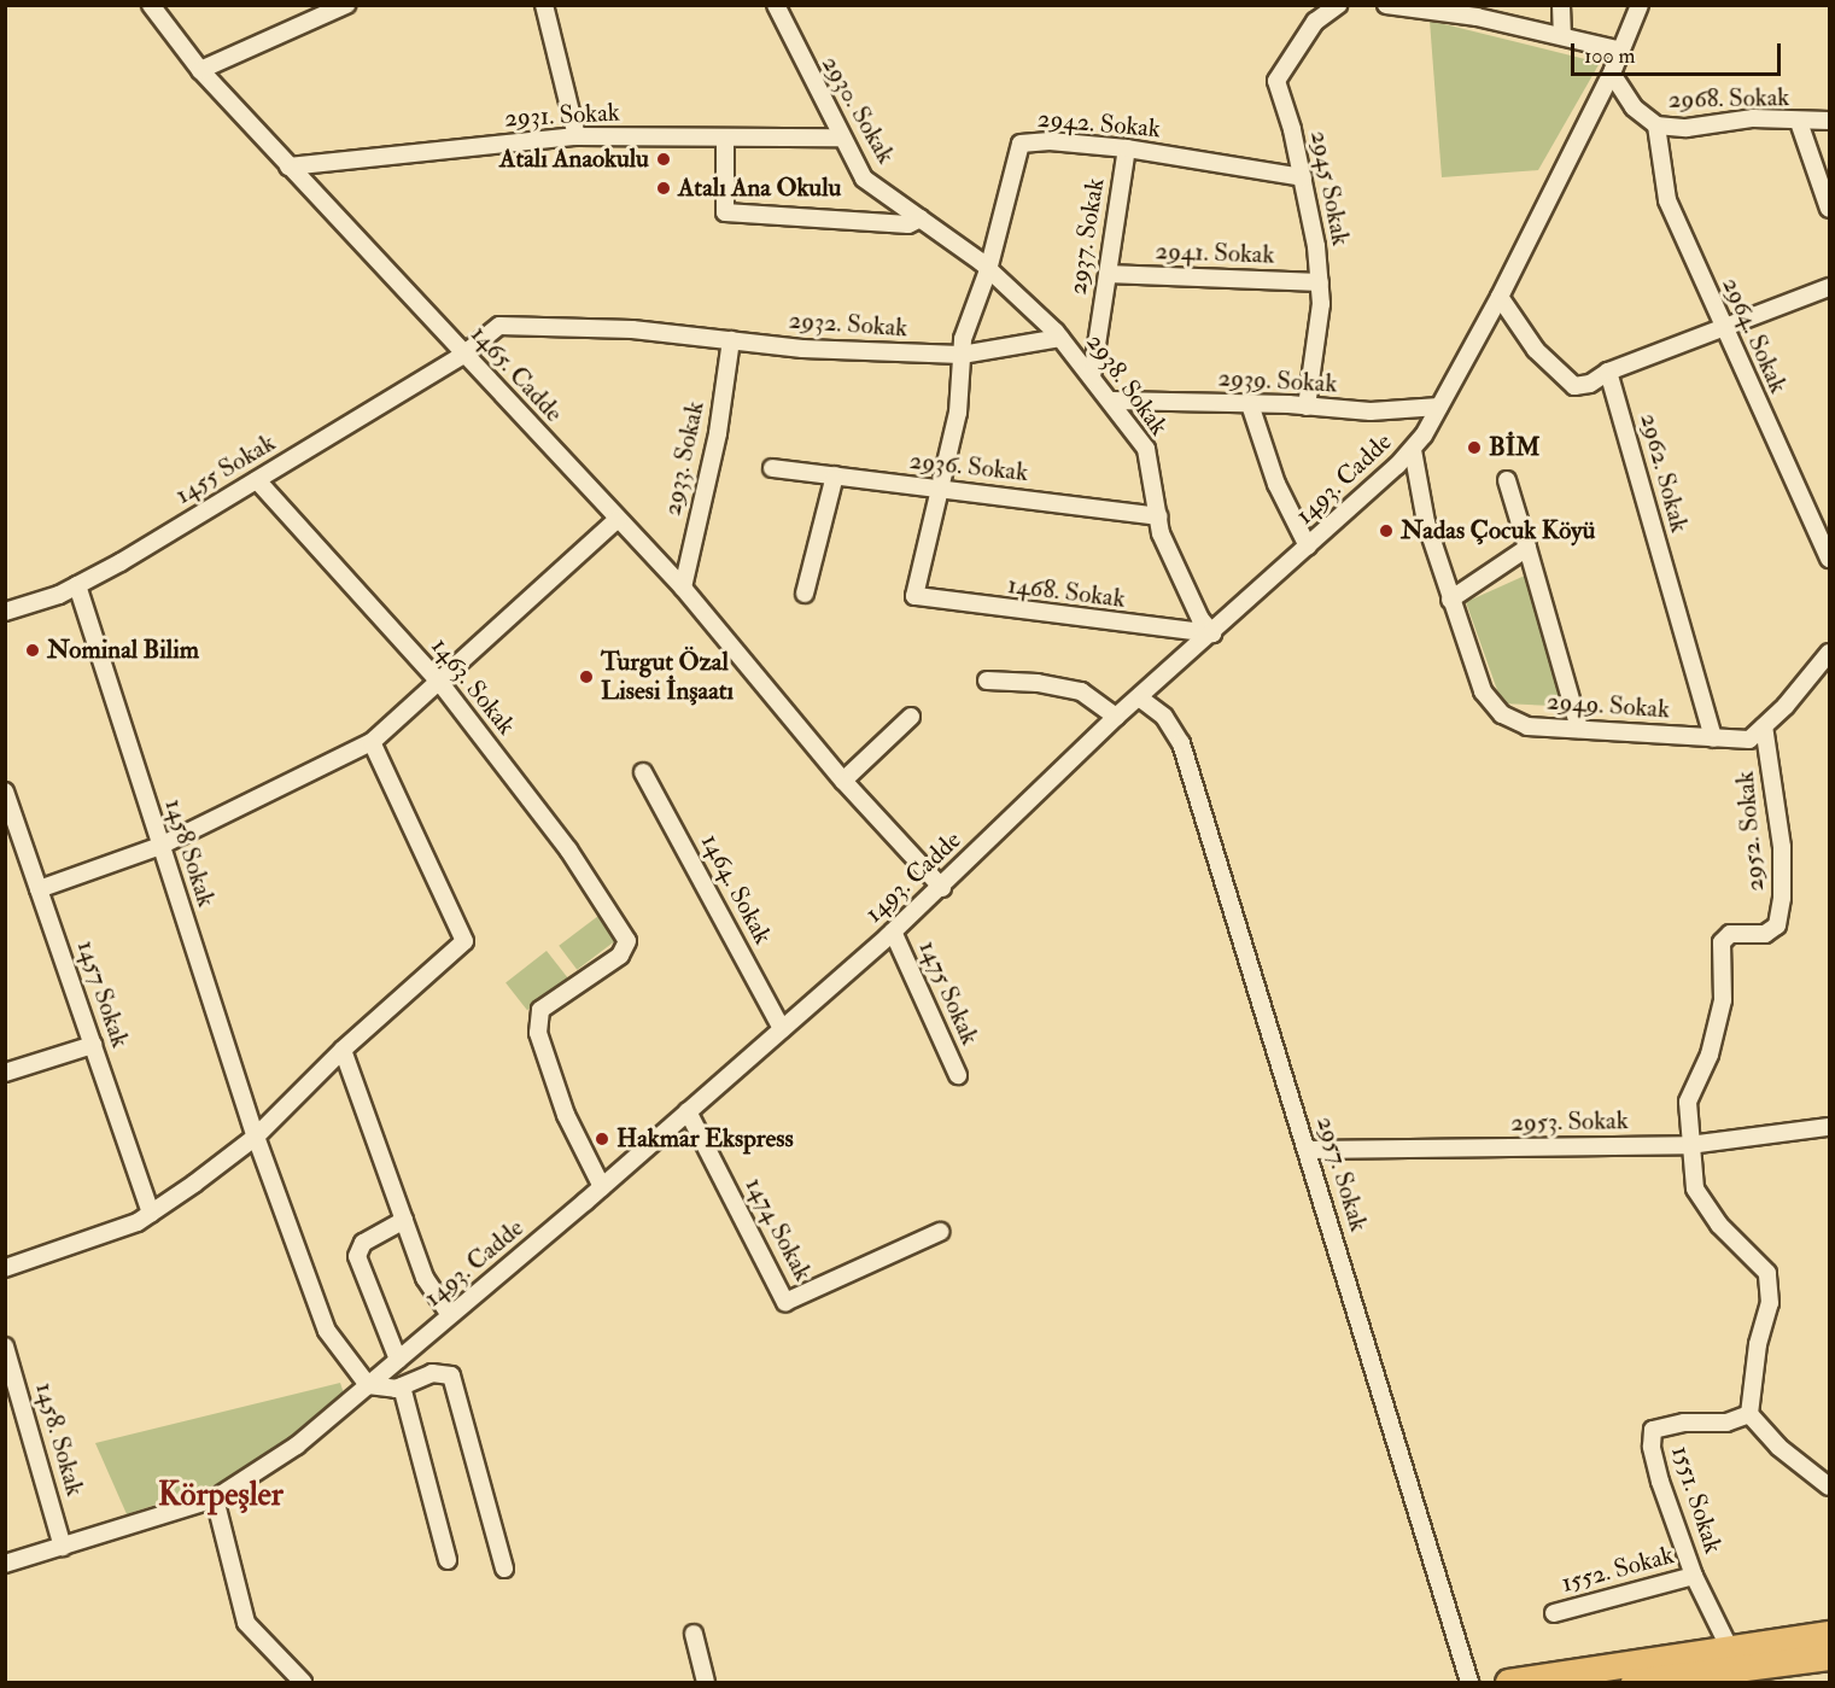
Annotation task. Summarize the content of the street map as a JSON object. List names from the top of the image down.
{
  "streets": {
    "street": [
      "2968. Sokak",
      "2930. Sokak",
      "2931. Sokak",
      "2942. Sokak",
      "2945 Sokak",
      "2937. Sokak",
      "2941. Sokak",
      "2932. Sokak",
      "2964. Sokak",
      "1465. Cadde",
      "2939. Sokak",
      "2938. Sokak",
      "2933. Sokak",
      "2936. Sokak",
      "1455 Sokak",
      "2962. Sokak",
      "1493. Cadde",
      "1468. Sokak",
      "1463. Sokak",
      "2949. Sokak",
      "2952. Sokak",
      "1458 Sokak",
      "1464. Sokak",
      "1475 Sokak",
      "1457 Sokak",
      "2953. Sokak",
      "2957. Sokak",
      "1474 Sokak",
      "1458. Sokak",
      "1551. Sokak",
      "1552. Sokak"
    ]
  },
  "crossings": [
    ["2968. Sokak", "2964. Sokak"],
    ["2968. Sokak", "1493. Cadde"],
    ["2930. Sokak", "2931. Sokak"],
    ["2930. Sokak", "2938. Sokak"],
    ["2931. Sokak", "1465. Cadde"],
    ["2942. Sokak", "2945 Sokak"],
    ["2942. Sokak", "2937. Sokak"],
    ["2942. Sokak", "2938. Sokak"],
    ["2945 Sokak", "2941. Sokak"],
    ["2945 Sokak", "2939. Sokak"],
    ["2937. Sokak", "2941. Sokak"],
    ["2937. Sokak", "2938. Sokak"],
    ["2932. Sokak", "2938. Sokak"],
    ["2932. Sokak", "2933. Sokak"],
    ["2932. Sokak", "1455 Sokak"],
    ["1465. Cadde", "2933. Sokak"],
    ["1465. Cadde", "1455 Sokak"],
    ["1465. Cadde", "1493. Cadde"],
    ["2939. Sokak", "2938. Sokak"],
    ["2939. Sokak", "1493. Cadde"],
    ["2938. Sokak", "2936. Sokak"],
    ["2938. Sokak", "1493. Cadde"],
    ["2938. Sokak", "1468. Sokak"],
    ["2936. Sokak", "1468. Sokak"],
    ["1455 Sokak", "1463. Sokak"],
    ["1455 Sokak", "1458 Sokak"],
    ["2962. Sokak", "2949. Sokak"],
    ["1493. Cadde", "1468. Sokak"],
    ["1493. Cadde", "1463. Sokak"],
    ["1493. Cadde", "2949. Sokak"],
    ["1493. Cadde", "1458 Sokak"],
    ["1493. Cadde", "1464. Sokak"],
    ["1493. Cadde", "1475 Sokak"],
    ["1493. Cadde", "2957. Sokak"],
    ["1493. Cadde", "1474 Sokak"],
    ["1493. Cadde", "1458. Sokak"],
    ["2949. Sokak", "2952. Sokak"],
    ["2952. Sokak", "2953. Sokak"],
    ["2952. Sokak", "1551. Sokak"],
    ["2953. Sokak", "2957. Sokak"],
    ["1551. Sokak", "1552. Sokak"]
  ],
  "districts": ["Körpeşler"],
  "places": [
    "Atalı Anaokulu",
    "Atalı Ana Okulu",
    "BİM",
    "Nadas Çocuk Köyü",
    "Nominal Bilim",
    "Turgut Özal Lisesi İnşaatı",
    "Hakmar Ekspress"
  ],
  "scale_bar": "100 m"
}
